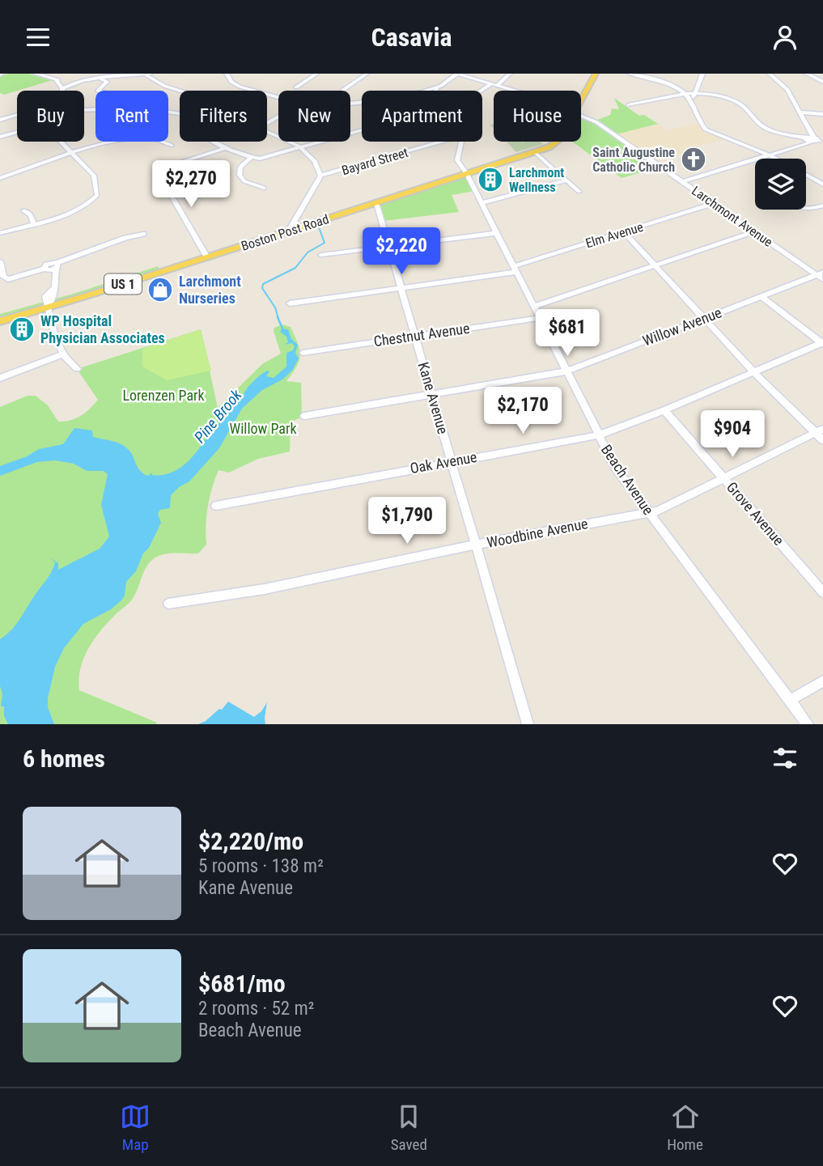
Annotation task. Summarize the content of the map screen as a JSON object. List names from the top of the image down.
{
  "streets": {
    "main road": ["Boston Post Road", "US 1"],
    "street": [
      "Bayard Street",
      "Larchmont Avenue",
      "Elm Avenue",
      "Willow Avenue",
      "Chestnut Avenue",
      "Kane Avenue",
      "Oak Avenue",
      "Beach Avenue",
      "Grove Avenue",
      "Woodbine Avenue"
    ]
  },
  "crossings": [
    ["Larchmont Avenue", "Elm Avenue"],
    ["Larchmont Avenue", "Willow Avenue"],
    ["Boston Post Road", "Kane Avenue"],
    ["Boston Post Road", "Beach Avenue"],
    ["Elm Avenue", "Kane Avenue"],
    ["Elm Avenue", "Beach Avenue"],
    ["Willow Avenue", "Kane Avenue"],
    ["Willow Avenue", "Beach Avenue"],
    ["Chestnut Avenue", "Kane Avenue"],
    ["Chestnut Avenue", "Beach Avenue"],
    ["Kane Avenue", "Oak Avenue"],
    ["Kane Avenue", "Woodbine Avenue"],
    ["Oak Avenue", "Beach Avenue"],
    ["Oak Avenue", "Grove Avenue"],
    ["Beach Avenue", "Woodbine Avenue"],
    ["Grove Avenue", "Woodbine Avenue"]
  ],
  "water": ["Pine Brook"],
  "parks": ["Lorenzen Park", "Willow Park"],
  "places": {
    "church": ["Saint Augustine Catholic Church"],
    "building": ["Larchmont Wellness", "WP Hospital Physician Associates"],
    "shop": ["Larchmont Nurseries"]
  },
  "page": {
    "header": "Casavia",
    "chip": [
      "Buy",
      "Rent",
      "Filters",
      "New",
      "Apartment",
      "House"
    ],
    "price": [
      "$2,270",
      "$2,220",
      "$681",
      "$2,170",
      "$904",
      "$1,790"
    ],
    "heading": "6 homes",
    "list": [
      {
        "name": "$2,220/mo",
        "note": "5 rooms · 138 m² · Kane Avenue"
      },
      {
        "name": "$681/mo",
        "note": "2 rooms · 52 m² · Beach Avenue"
      }
    ],
    "tabs": ["Map", "Saved", "Home"]
  }
}
